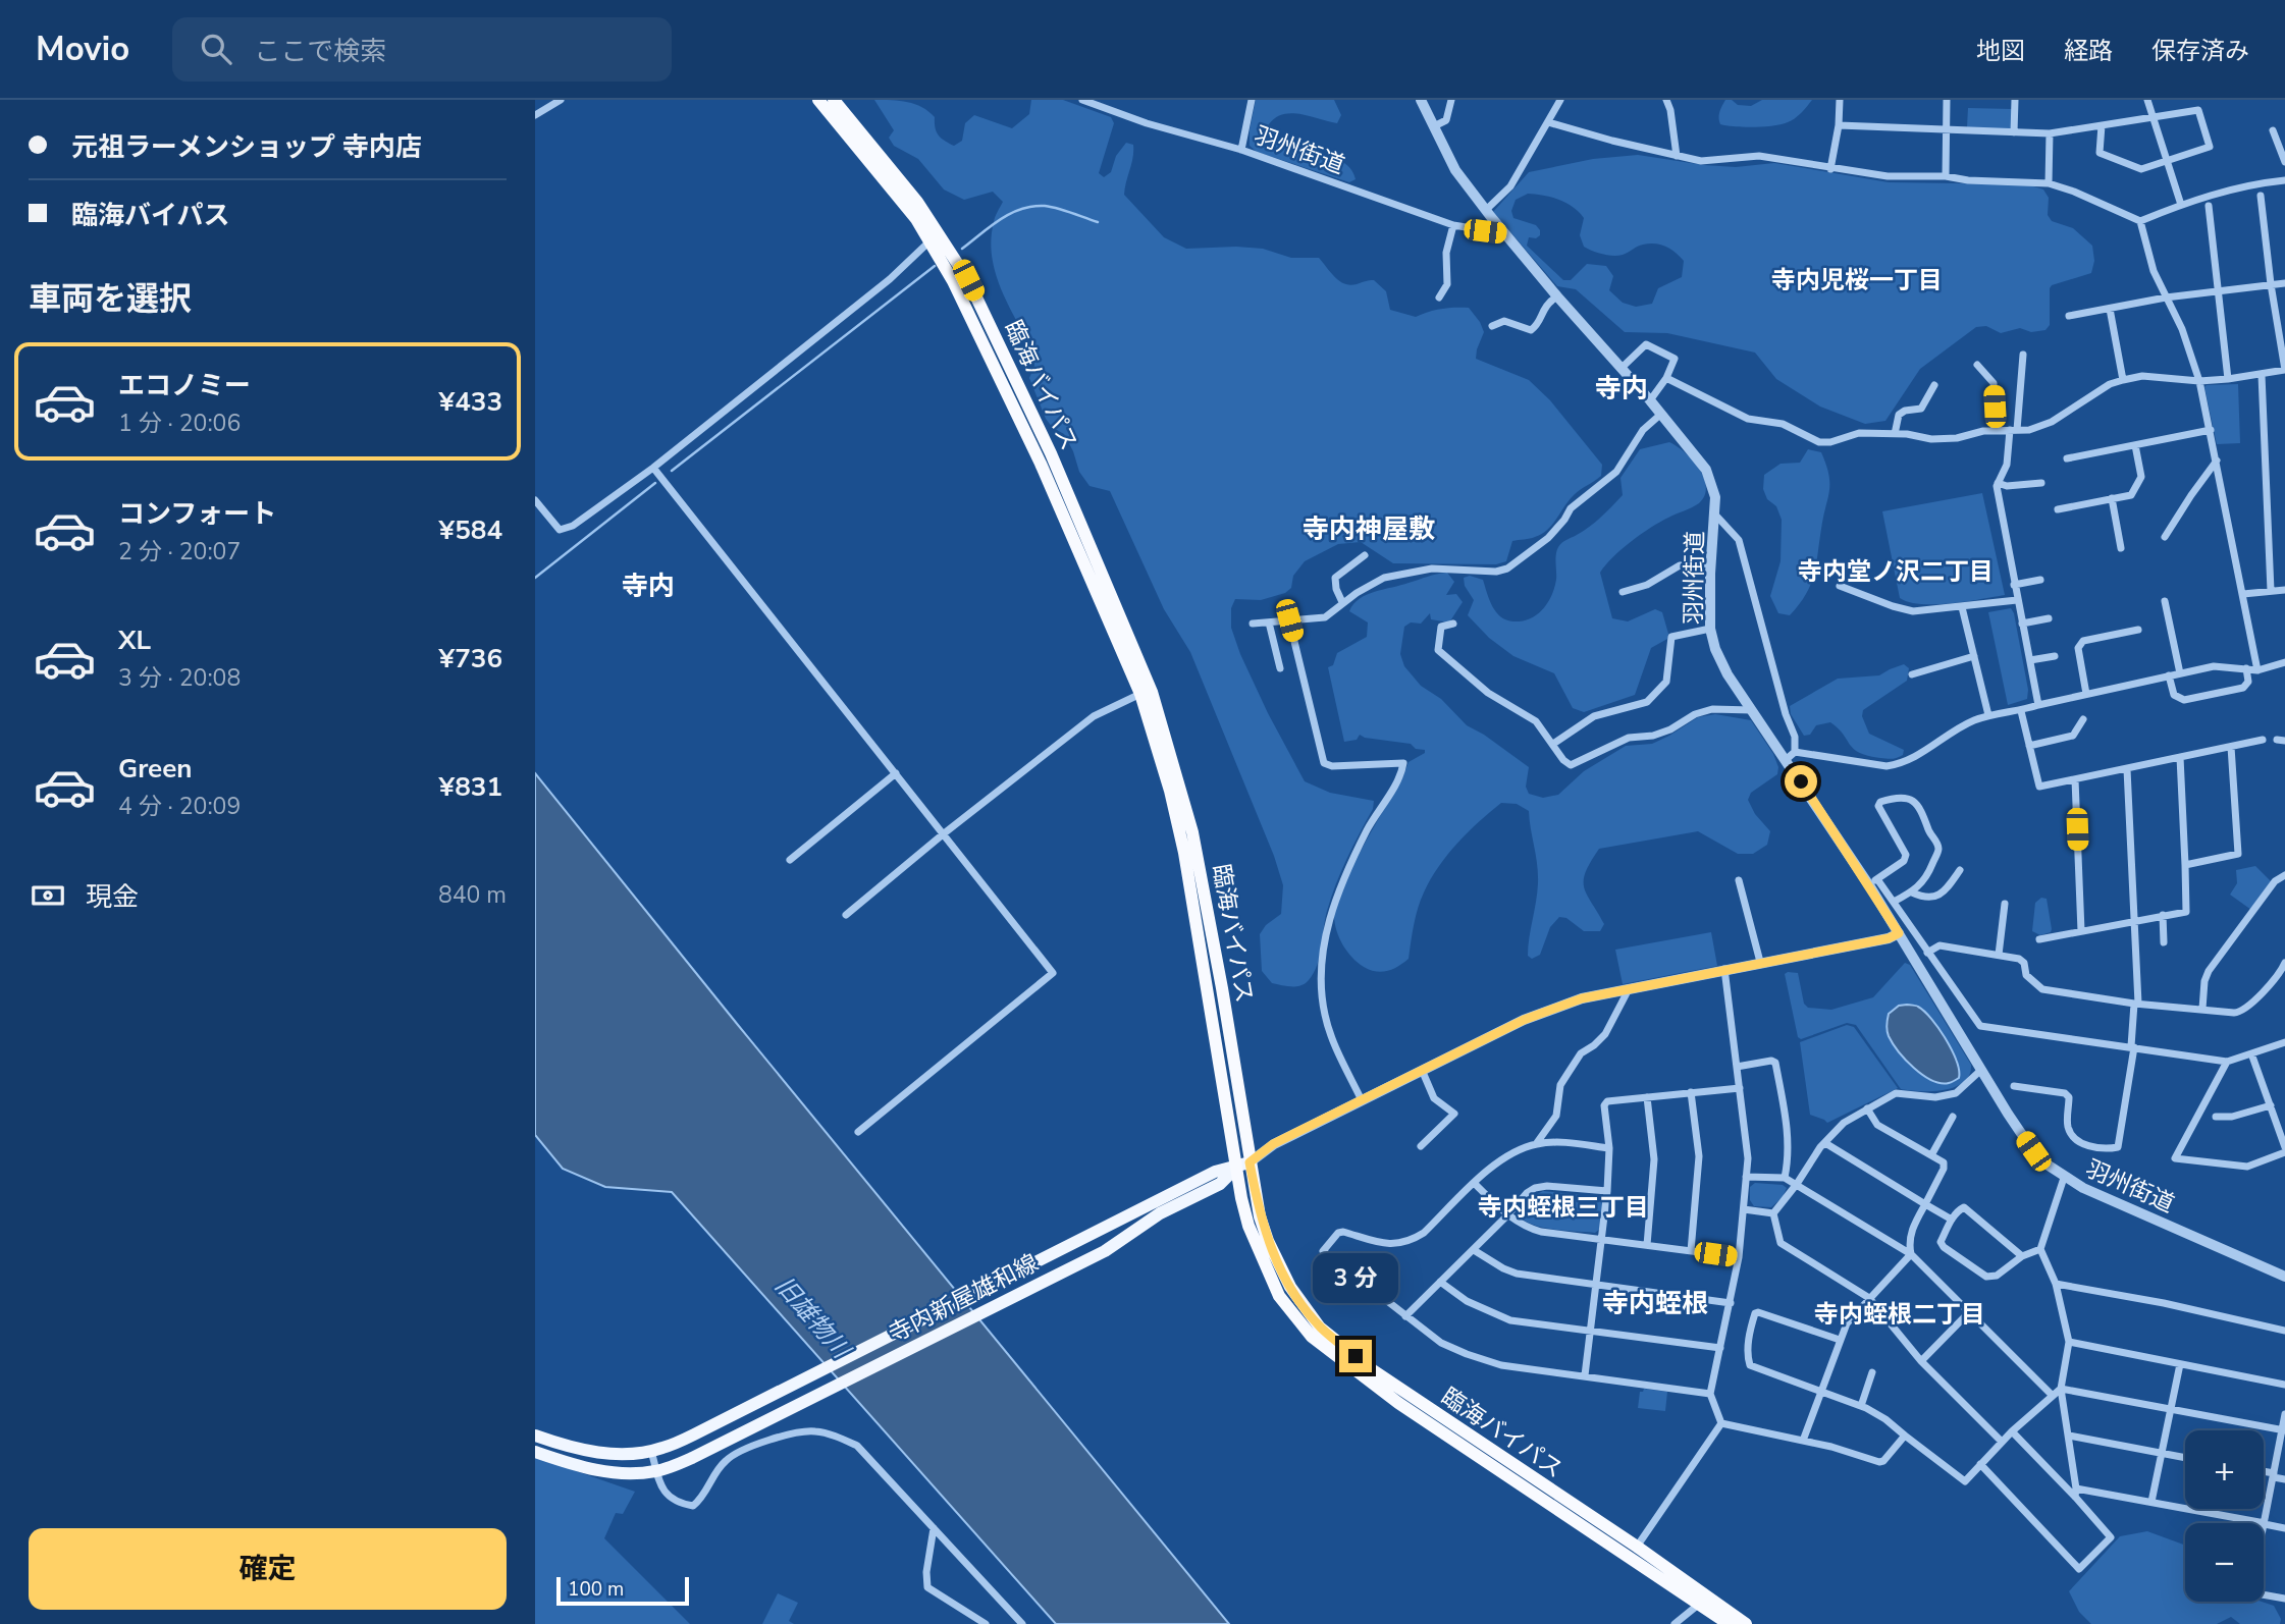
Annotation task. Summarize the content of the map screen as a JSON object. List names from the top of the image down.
{
  "streets": {
    "highway": ["臨海バイパス"],
    "main road": ["寺内新屋雄和線"],
    "street": ["羽州街道"]
  },
  "crossings": [
    ["臨海バイパス", "寺内新屋雄和線"]
  ],
  "districts": [
    "寺内児桜一丁目",
    "寺内",
    "寺内神屋敷",
    "寺内堂ノ沢二丁目",
    "寺内",
    "寺内蛭根三丁目",
    "寺内蛭根",
    "寺内蛭根二丁目"
  ],
  "water": ["旧雄物川"],
  "scale_bar": "100 m",
  "page": {
    "header": "Movio",
    "search": "ここで検索",
    "nav": ["地図", "経路", "保存済み"],
    "banner": ["元祖ラーメンショップ 寺内店", "臨海バイパス"],
    "heading": "車両を選択",
    "list": [
      {
        "name": "エコノミー",
        "note": "1 分 · 20:06",
        "value": "¥433"
      },
      {
        "name": "コンフォート",
        "note": "2 分 · 20:07",
        "value": "¥584"
      },
      {
        "name": "XL",
        "note": "3 分 · 20:08",
        "value": "¥736"
      },
      {
        "name": "Green",
        "note": "4 分 · 20:09",
        "value": "¥831"
      }
    ],
    "pay": ["現金", "840 m"],
    "bubble": "3 分",
    "map_buttons": ["+", "−"],
    "buttons": "確定",
    "scale": "100 m"
  }
}
